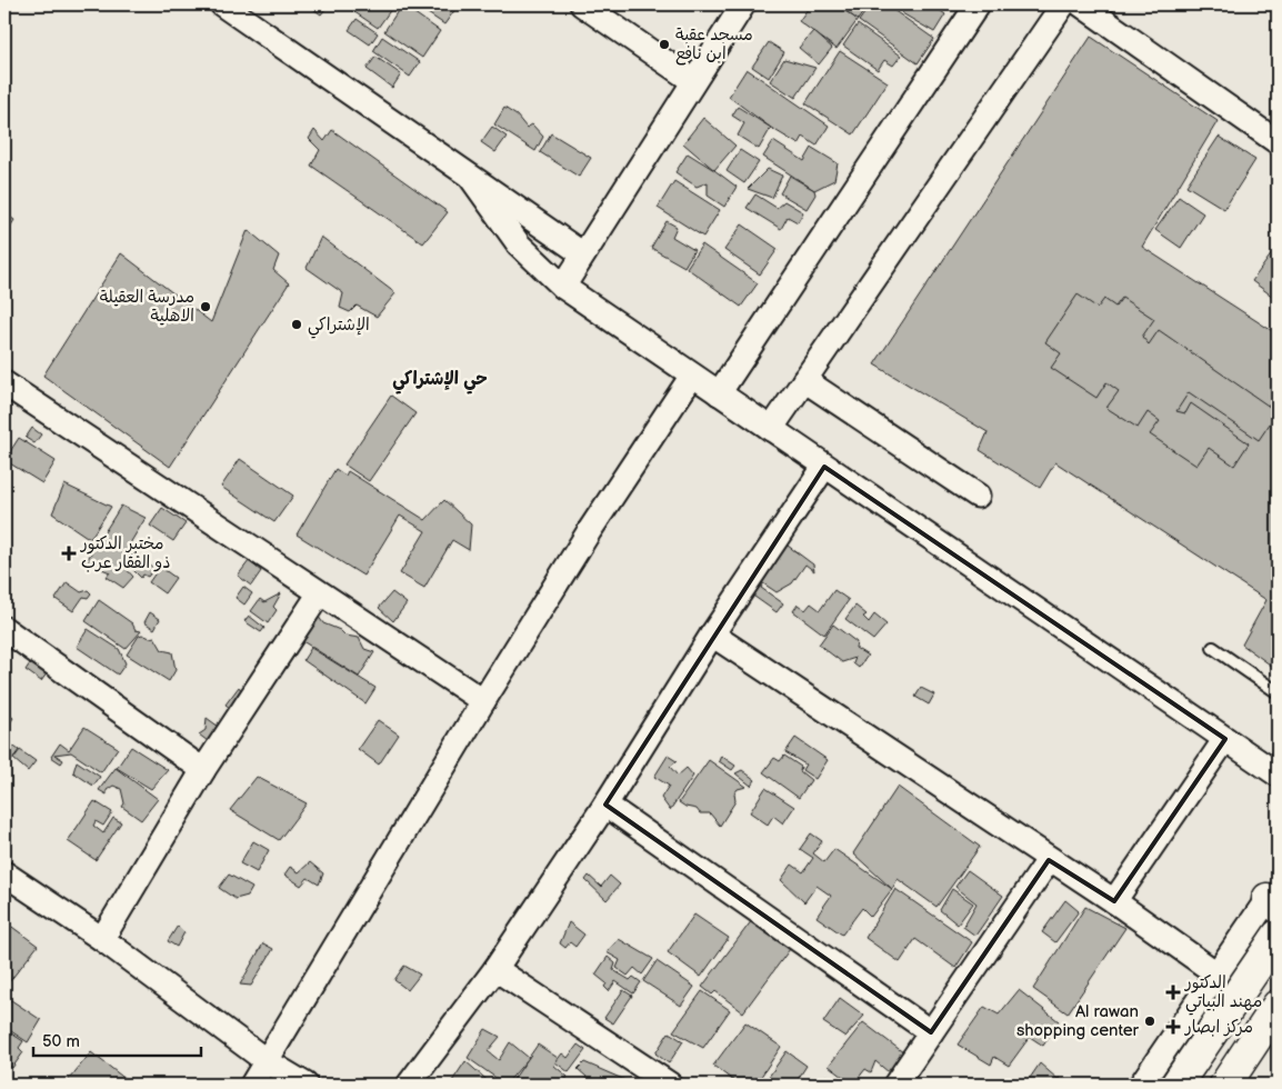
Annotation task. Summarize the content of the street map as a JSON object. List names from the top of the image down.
{
  "districts": ["حي الإشتراكي"],
  "places": {
    "other": [
      "مسجد عقبة ابن نافع",
      "مدرسة العقيلة الاهلية",
      "الإشتراكي",
      "Al rawan shopping center"
    ],
    "health": ["مختبر الدكتور ذو الفقار عرب", "الدكتور مهند البياتي", "مركز ابصار"]
  },
  "scale_bar": "50 m"
}
